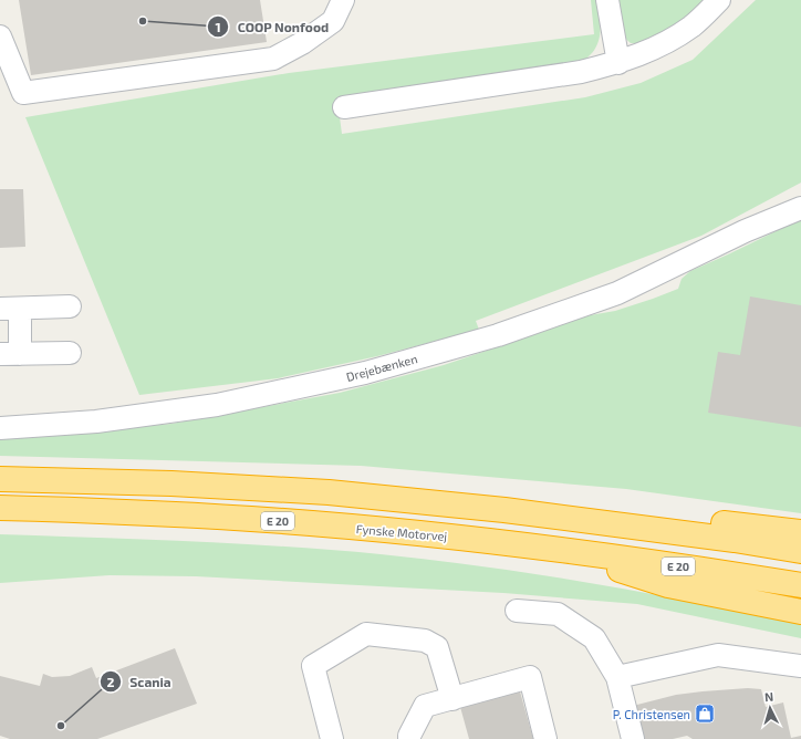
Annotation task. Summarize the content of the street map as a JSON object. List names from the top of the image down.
{
  "streets": {
    "highway": ["E 20", "Fynske Motorvej"],
    "street": ["Drejebænken"]
  },
  "places": {
    "other": ["COOP Nonfood", "Scania"],
    "shop": ["P. Christensen"]
  },
  "north": "top"
}
